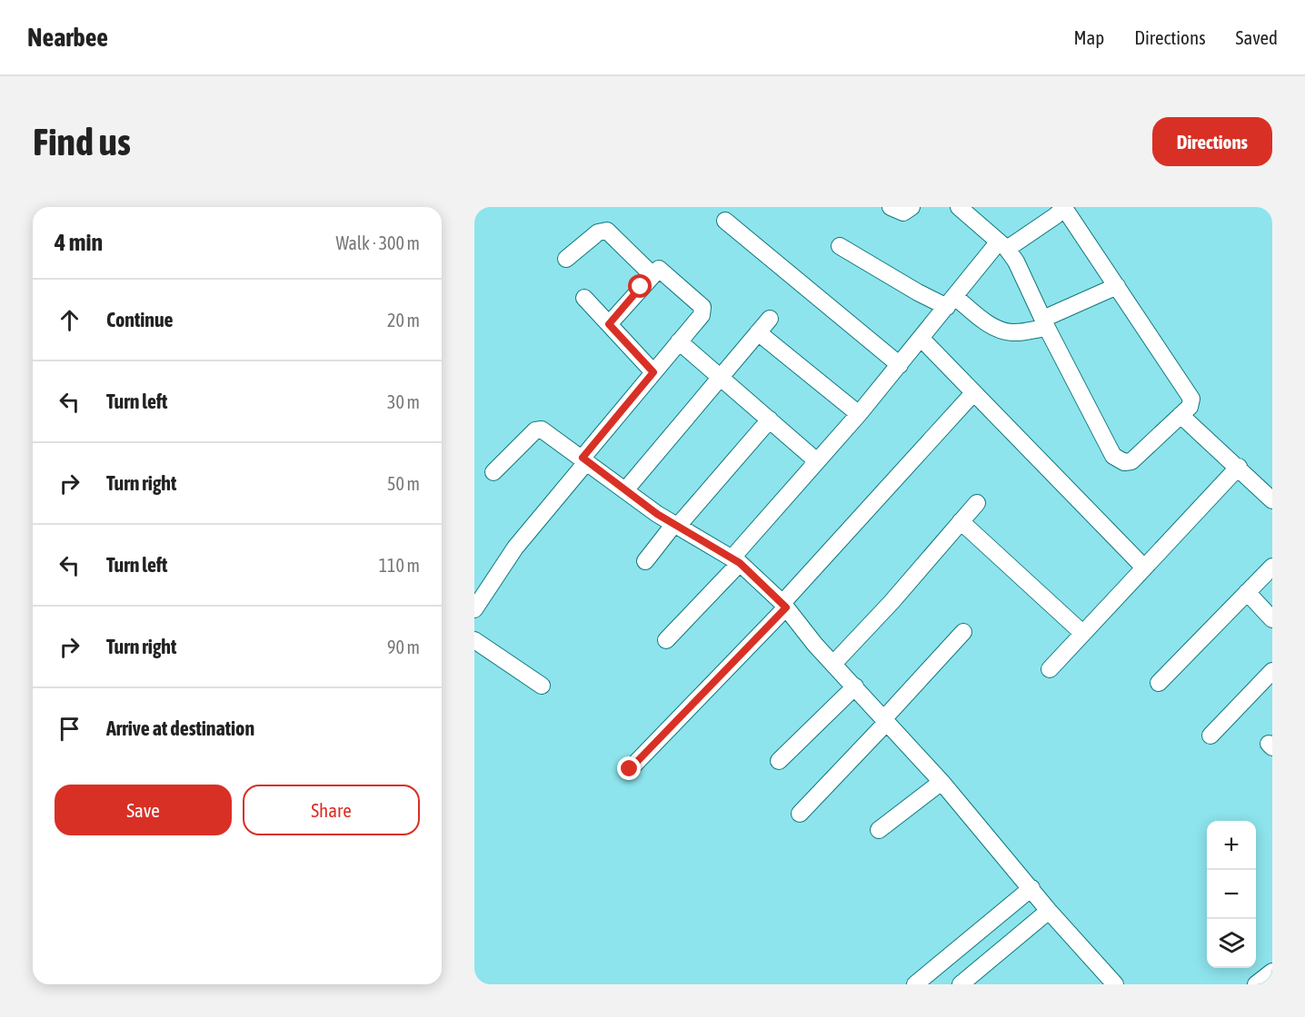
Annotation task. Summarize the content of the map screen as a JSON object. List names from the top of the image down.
{
  "page": {
    "header": "Nearbee",
    "nav": ["Map", "Directions", "Saved"],
    "buttons": [
      "Directions",
      ["Save", "Share"]
    ],
    "title": "Find us",
    "heading": ["4 min", "Walk · 300 m"],
    "list": [
      ["Continue", "20 m"],
      ["Turn left", "30 m"],
      ["Turn right", "50 m"],
      ["Turn left", "110 m"],
      ["Turn right", "90 m"],
      "Arrive at destination"
    ],
    "map_buttons": ["+", "−"]
  }
}
